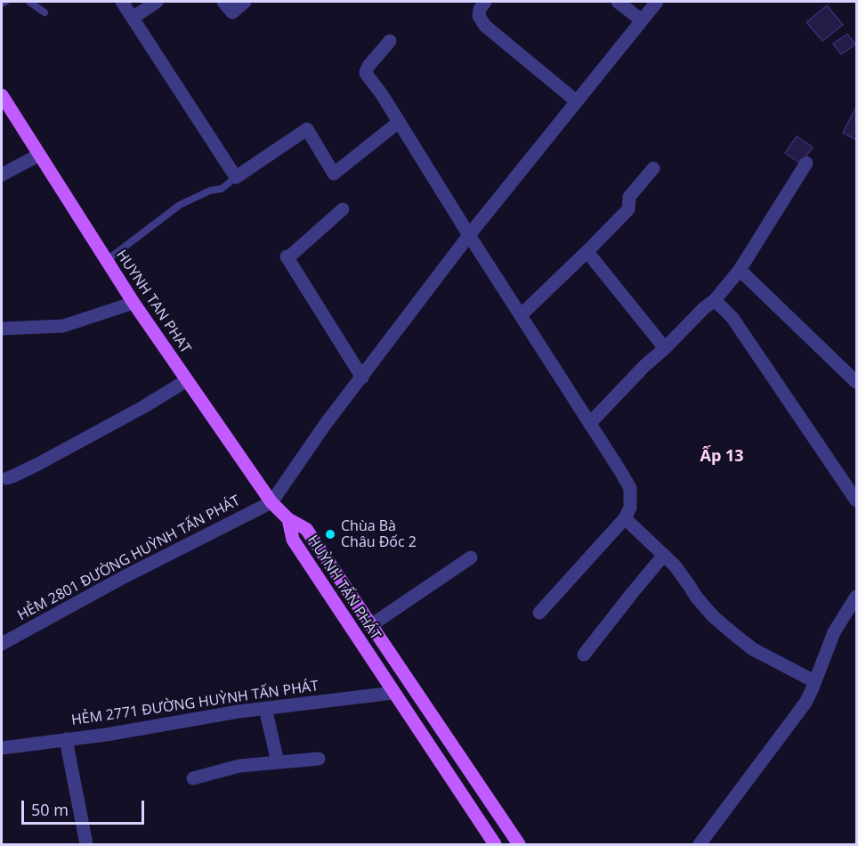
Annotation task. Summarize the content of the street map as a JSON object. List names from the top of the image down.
{
  "streets": {
    "main road": ["HUYNH TAN PHAT", "HUỲNH TẤN PHÁT"],
    "street": ["HẺM 2801 ĐƯỜNG HUỲNH TẤN PHÁT", "HẺM 2771 ĐƯỜNG HUỲNH TẤN PHÁT"]
  },
  "crossings": [
    ["HUYNH TAN PHAT", "HẺM 2801 ĐƯỜNG HUỲNH TẤN PHÁT"],
    ["HUYNH TAN PHAT", "HUỲNH TẤN PHÁT"],
    ["HUỲNH TẤN PHÁT", "HẺM 2771 ĐƯỜNG HUỲNH TẤN PHÁT"]
  ],
  "districts": ["Ấp 13"],
  "places": ["Chùa Bà Châu Đốc 2"],
  "scale_bar": "50 m"
}
